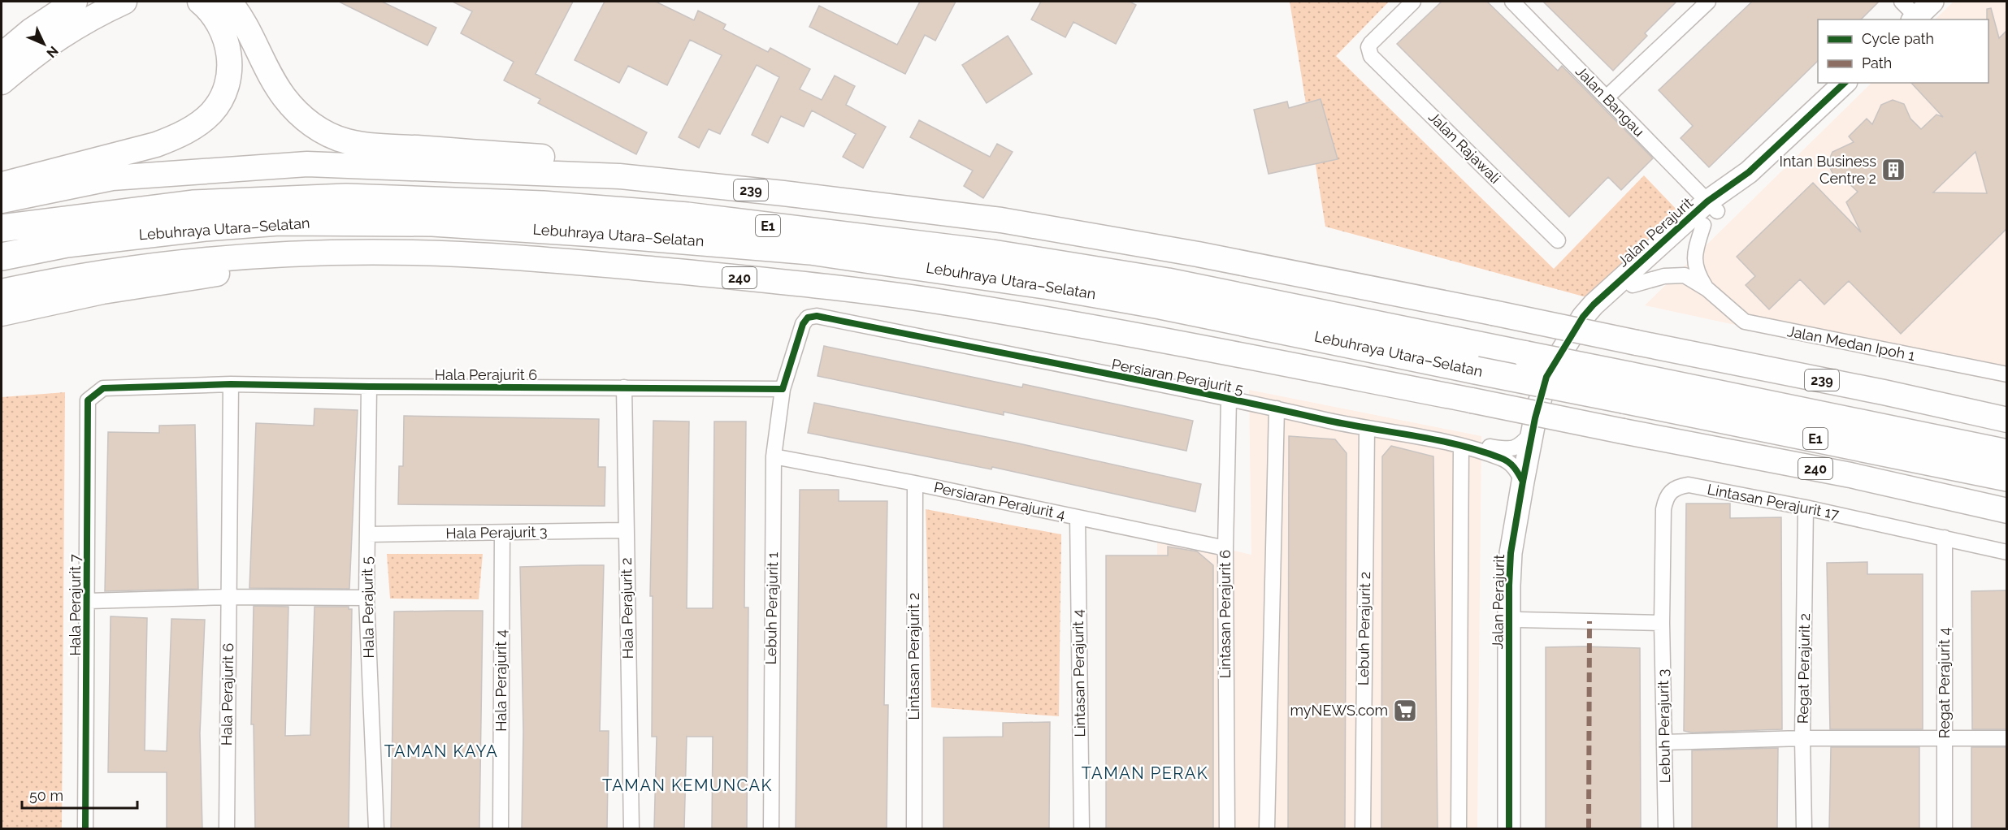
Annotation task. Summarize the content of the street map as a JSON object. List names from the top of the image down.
{
  "streets": {
    "highway": ["E1", "Lebuhraya Utara–Selatan"],
    "main road": ["239", "240"],
    "street": [
      "Jalan Bangau",
      "Jalan Rajawali",
      "Jalan Perajurit",
      "Jalan Medan Ipoh 1",
      "Hala Perajurit 6",
      "Persiaran Perajurit 5",
      "Persiaran Perajurit 4",
      "Lintasan Perajurit 17",
      "Hala Perajurit 3",
      "Hala Perajurit 7",
      "Hala Perajurit 5",
      "Hala Perajurit 2",
      "Lebuh Perajurit 1",
      "Lintasan Perajurit 6",
      "Lebuh Perajurit 2",
      "Lintasan Perajurit 2",
      "Regat Perajurit 2",
      "Lintasan Perajurit 4",
      "Hala Perajurit 4",
      "Regat Perajurit 4",
      "Lebuh Perajurit 3"
    ]
  },
  "crossings": [
    ["Jalan Bangau", "Jalan Perajurit"],
    ["Jalan Bangau", "Jalan Medan Ipoh 1"],
    ["Jalan Perajurit", "Jalan Medan Ipoh 1"],
    ["Jalan Perajurit", "Persiaran Perajurit 5"],
    ["Hala Perajurit 6", "Persiaran Perajurit 5"],
    ["Hala Perajurit 6", "Hala Perajurit 7"],
    ["Hala Perajurit 6", "Hala Perajurit 5"],
    ["Hala Perajurit 6", "Hala Perajurit 2"],
    ["Hala Perajurit 6", "Lebuh Perajurit 1"],
    ["Persiaran Perajurit 5", "Lebuh Perajurit 1"],
    ["Persiaran Perajurit 5", "Lintasan Perajurit 6"],
    ["Persiaran Perajurit 5", "Lebuh Perajurit 2"],
    ["Persiaran Perajurit 4", "Lebuh Perajurit 1"],
    ["Persiaran Perajurit 4", "Lintasan Perajurit 6"],
    ["Persiaran Perajurit 4", "Lintasan Perajurit 2"],
    ["Persiaran Perajurit 4", "Lintasan Perajurit 4"],
    ["Lintasan Perajurit 17", "Regat Perajurit 2"],
    ["Lintasan Perajurit 17", "Regat Perajurit 4"],
    ["Lintasan Perajurit 17", "Lebuh Perajurit 3"],
    ["Hala Perajurit 3", "Hala Perajurit 5"],
    ["Hala Perajurit 3", "Hala Perajurit 2"],
    ["Hala Perajurit 3", "Hala Perajurit 4"]
  ],
  "districts": ["TAMAN KAYA", "TAMAN PERAK", "TAMAN KEMUNCAK"],
  "places": {
    "building": ["Intan Business Centre 2"],
    "supermarket": ["myNEWS.com"]
  },
  "legend": ["Cycle path", "Path"],
  "scale_bar": "50 m",
  "north": "bottom right"
}
